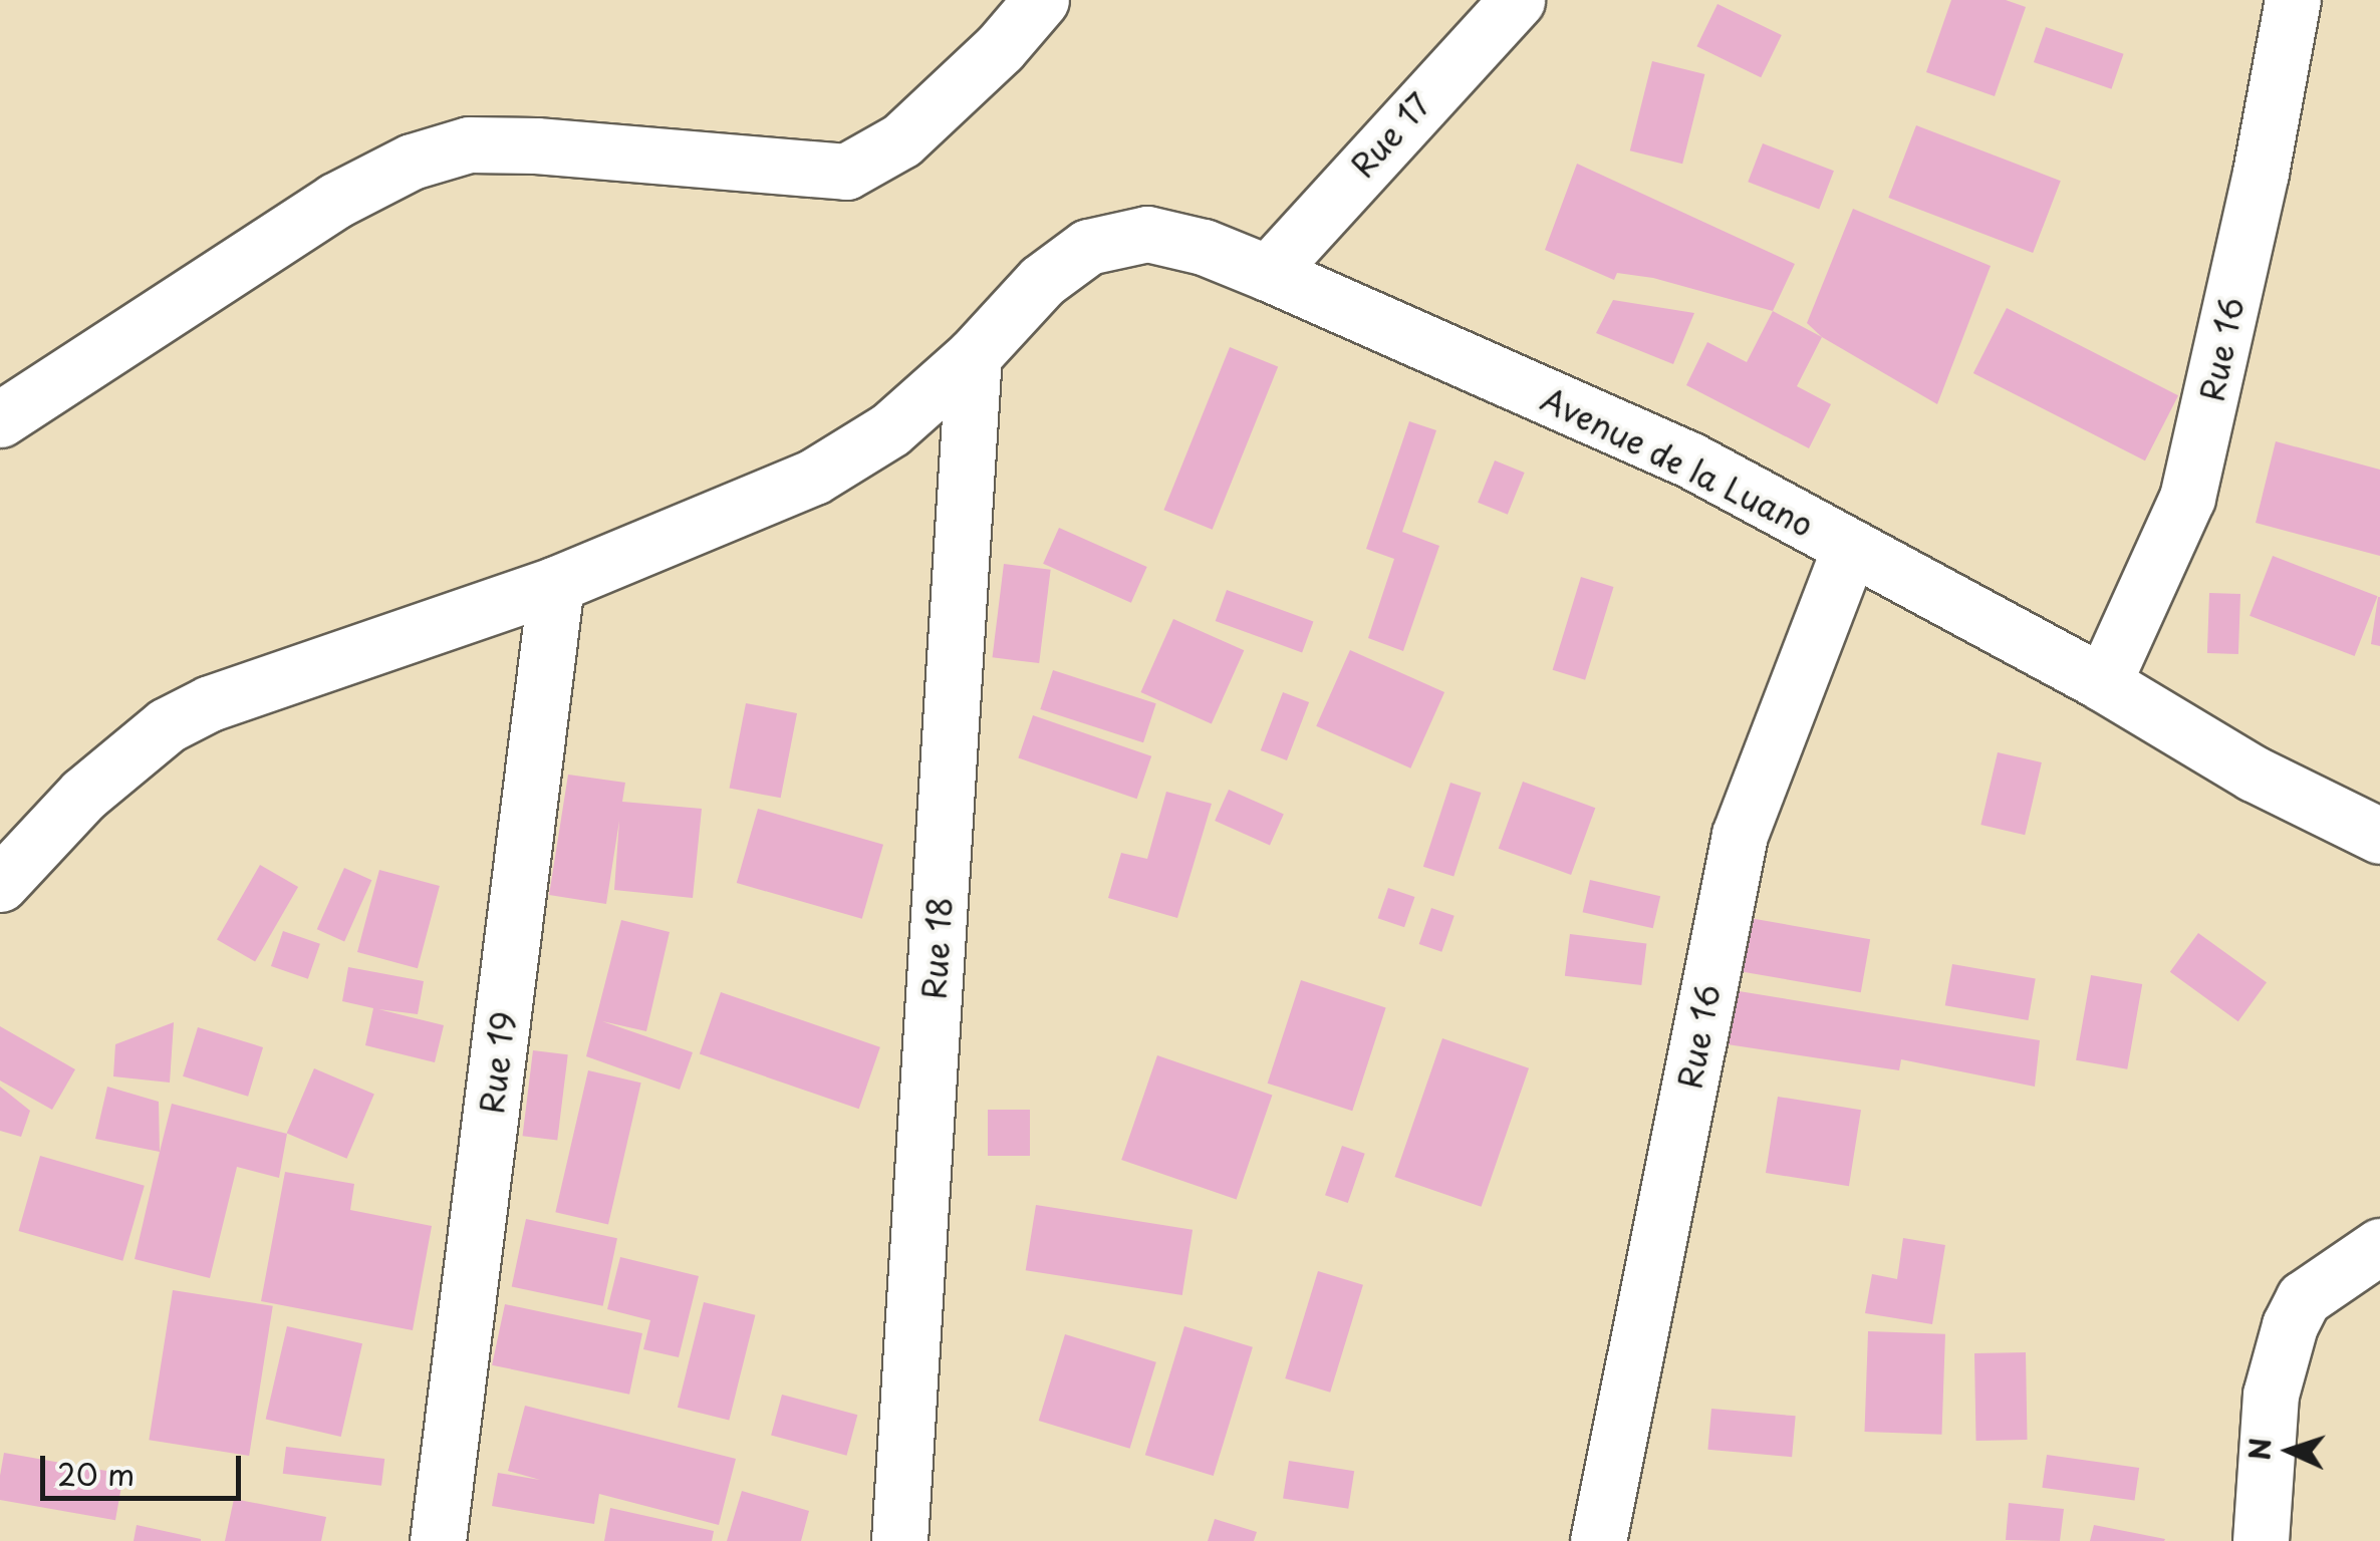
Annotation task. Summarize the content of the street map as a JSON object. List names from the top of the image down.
{
  "streets": {
    "street": [
      "Rue 17",
      "Rue 16",
      "Avenue de la Luano",
      "Rue 18",
      "Rue 19"
    ]
  },
  "crossings": [
    ["Rue 17", "Avenue de la Luano"],
    ["Rue 16", "Avenue de la Luano"],
    ["Avenue de la Luano", "Rue 18"],
    ["Avenue de la Luano", "Rue 19"]
  ],
  "scale_bar": "20 m",
  "north": "left"
}
